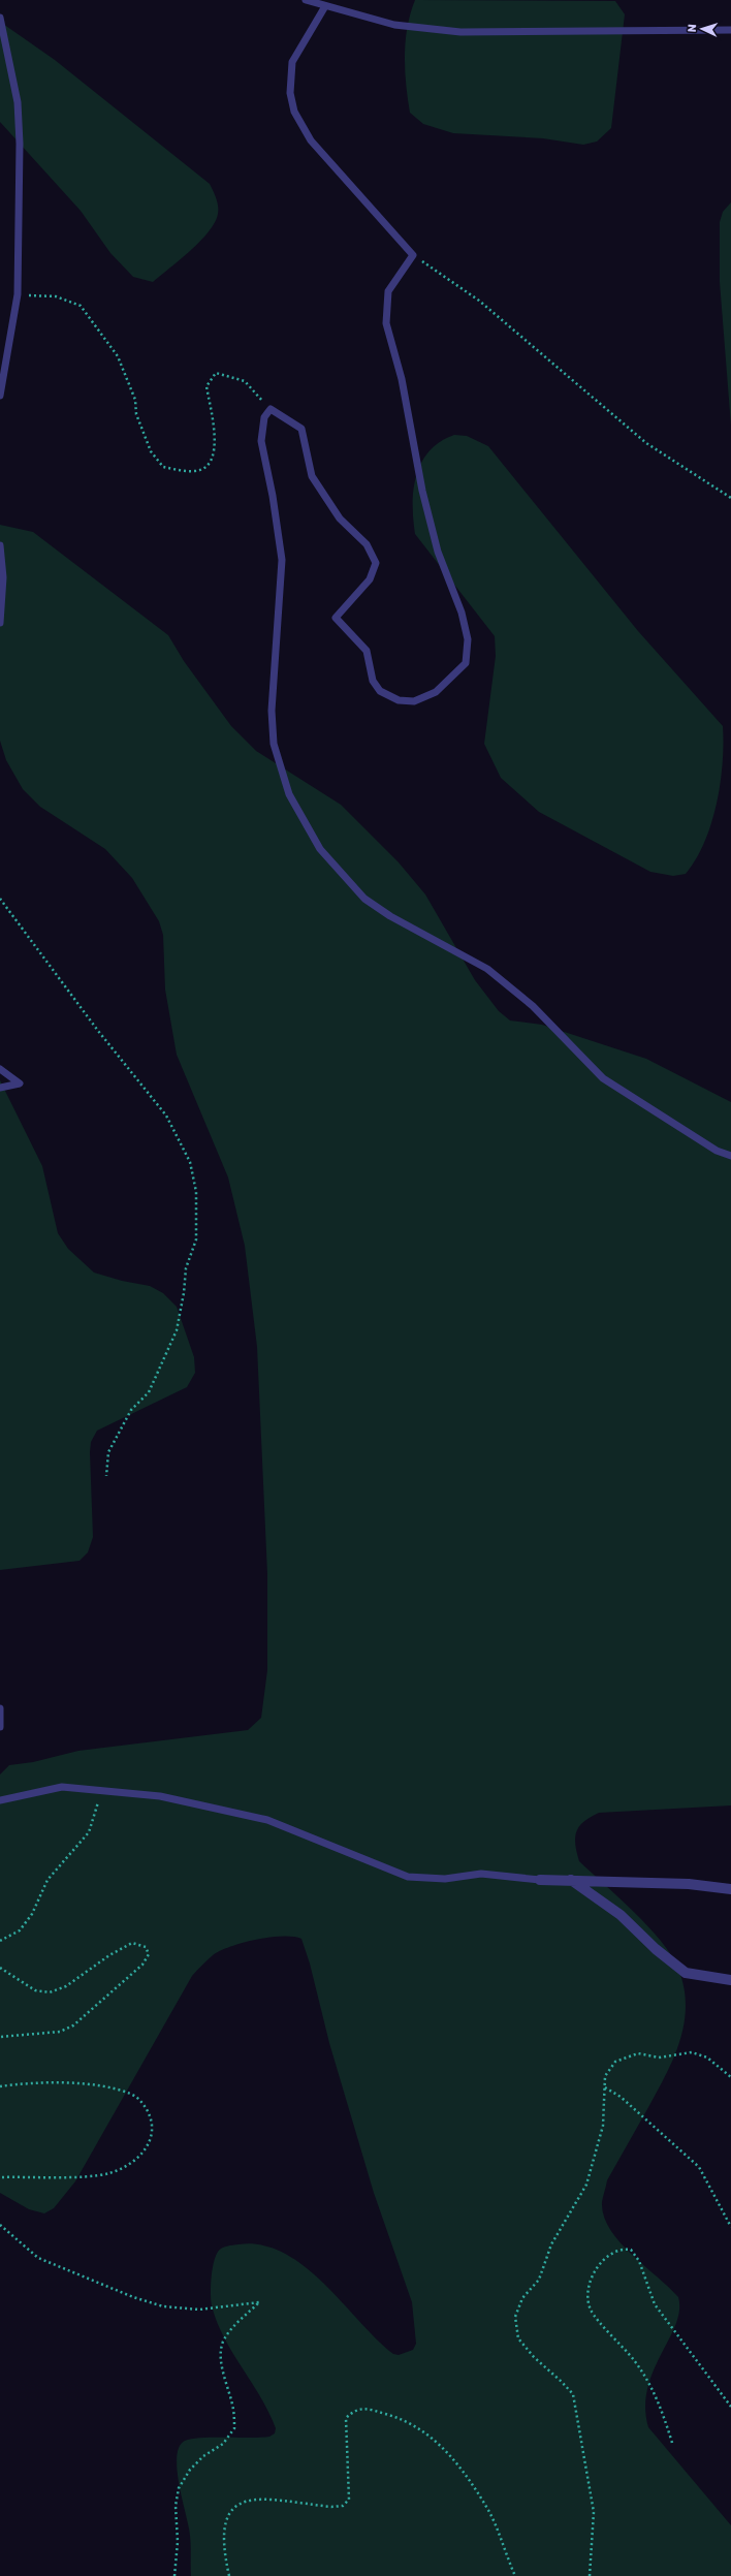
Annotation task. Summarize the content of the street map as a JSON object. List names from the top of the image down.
{
  "north": "left"
}
